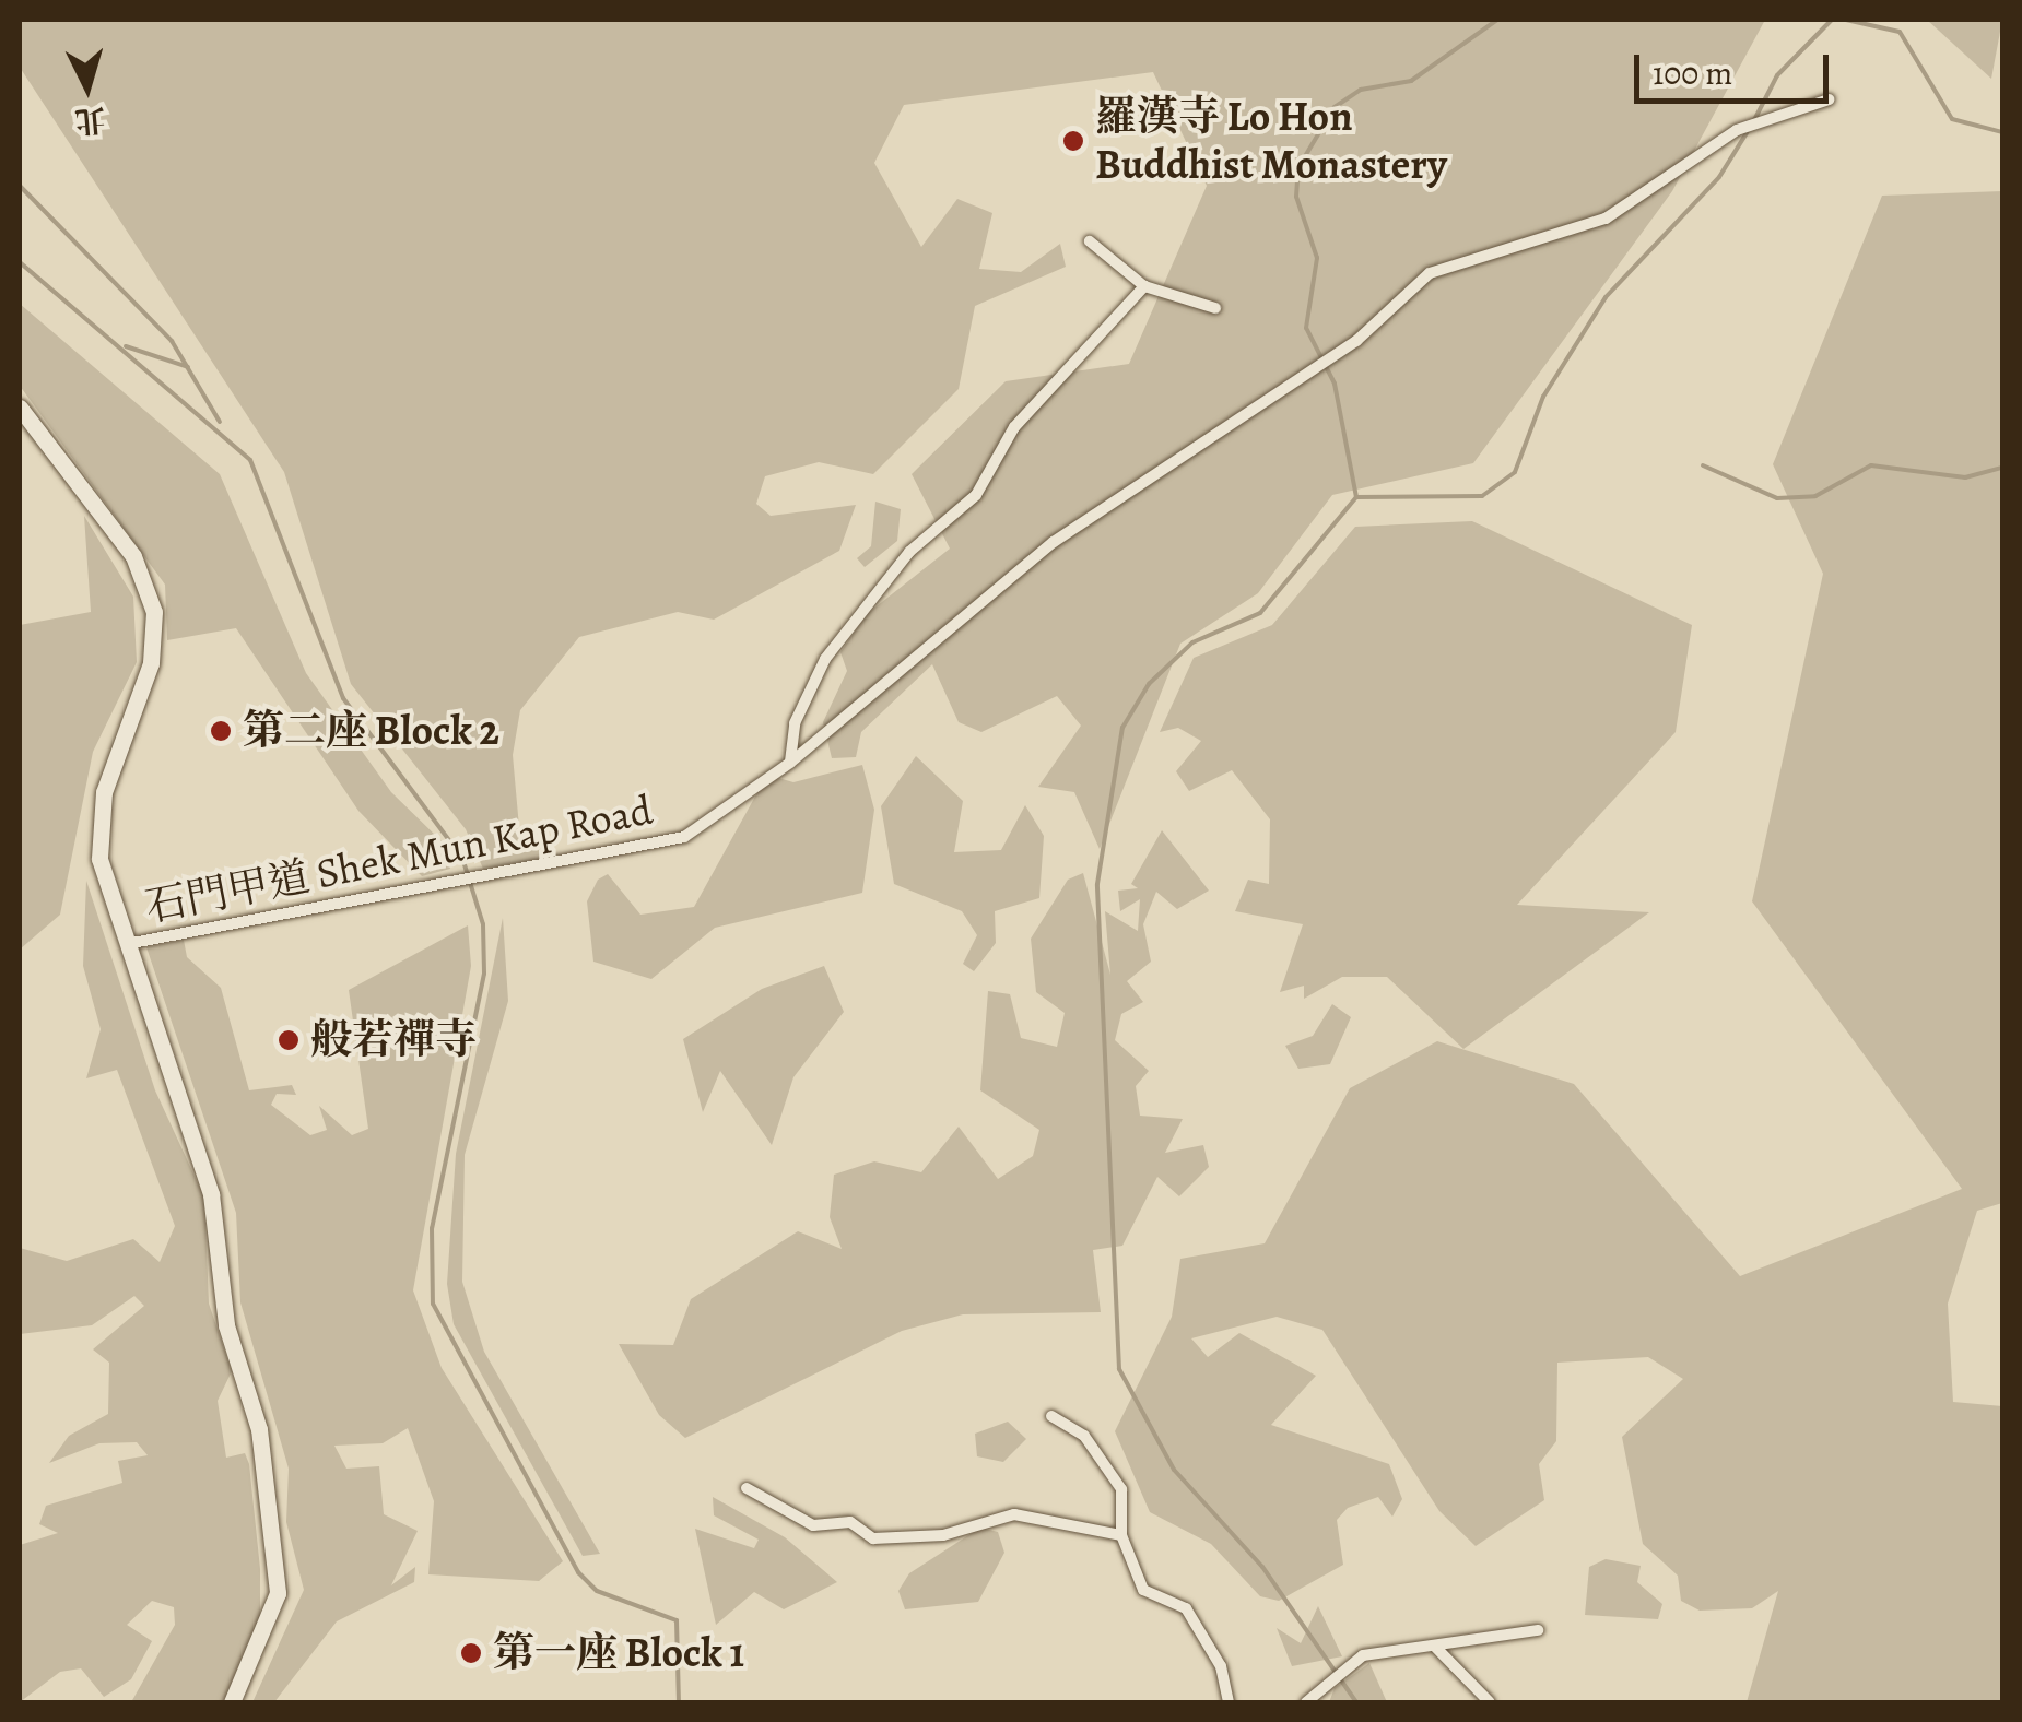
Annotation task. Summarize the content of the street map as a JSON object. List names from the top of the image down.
{
  "streets": {
    "street": ["石門甲道 Shek Mun Kap Road"]
  },
  "places": [
    "羅漢寺 Lo Hon Buddhist Monastery",
    "第二座 Block 2",
    "般若禪寺",
    "第一座 Block 1"
  ],
  "scale_bar": "100 m",
  "north": "bottom"
}
